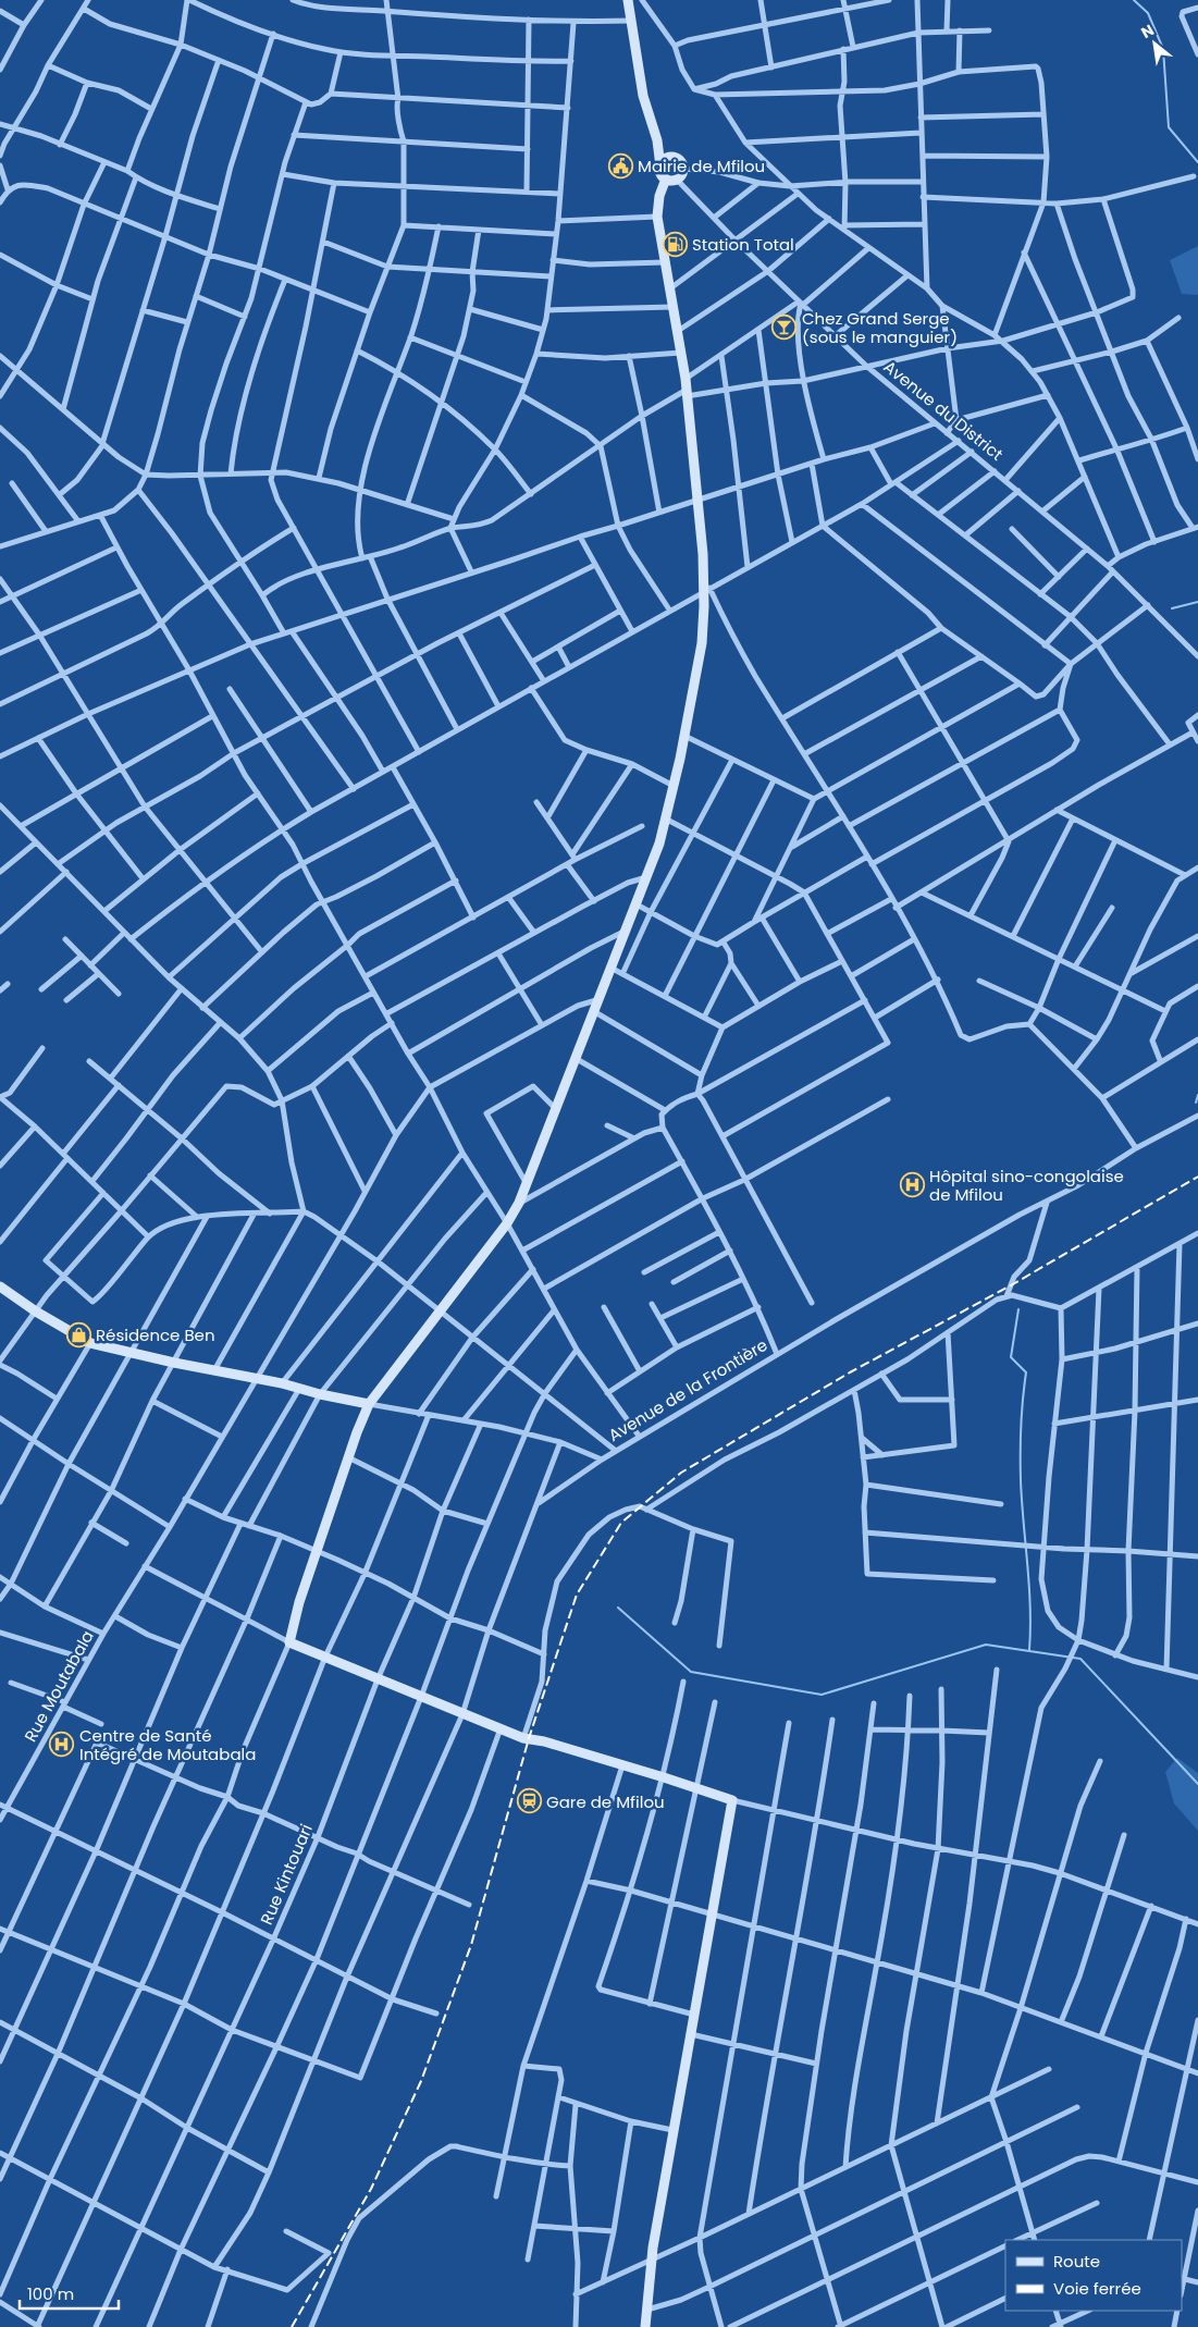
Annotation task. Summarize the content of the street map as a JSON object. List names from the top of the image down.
{
  "streets": {
    "street": [
      "Avenue du District",
      "Avenue de la Frontière",
      "Rue Moutabala",
      "Rue Kintouari"
    ]
  },
  "crossings": [
    ["Avenue de la Frontière", "Rue Moutabala"],
    ["Avenue de la Frontière", "Rue Kintouari"]
  ],
  "places": {
    "public building": ["Mairie de Mfilou"],
    "fuel station": ["Station Total"],
    "bar": ["Chez Grand Serge (sous le manguier)"],
    "hospital": ["Hôpital sino-congolaise de Mfilou", "Centre de Santé Intégré de Moutabala"],
    "shop": ["Résidence Ben"],
    "station": ["Gare de Mfilou"]
  },
  "legend": ["Route", "Voie ferrée"],
  "scale_bar": "100 m",
  "north": "top left"
}
